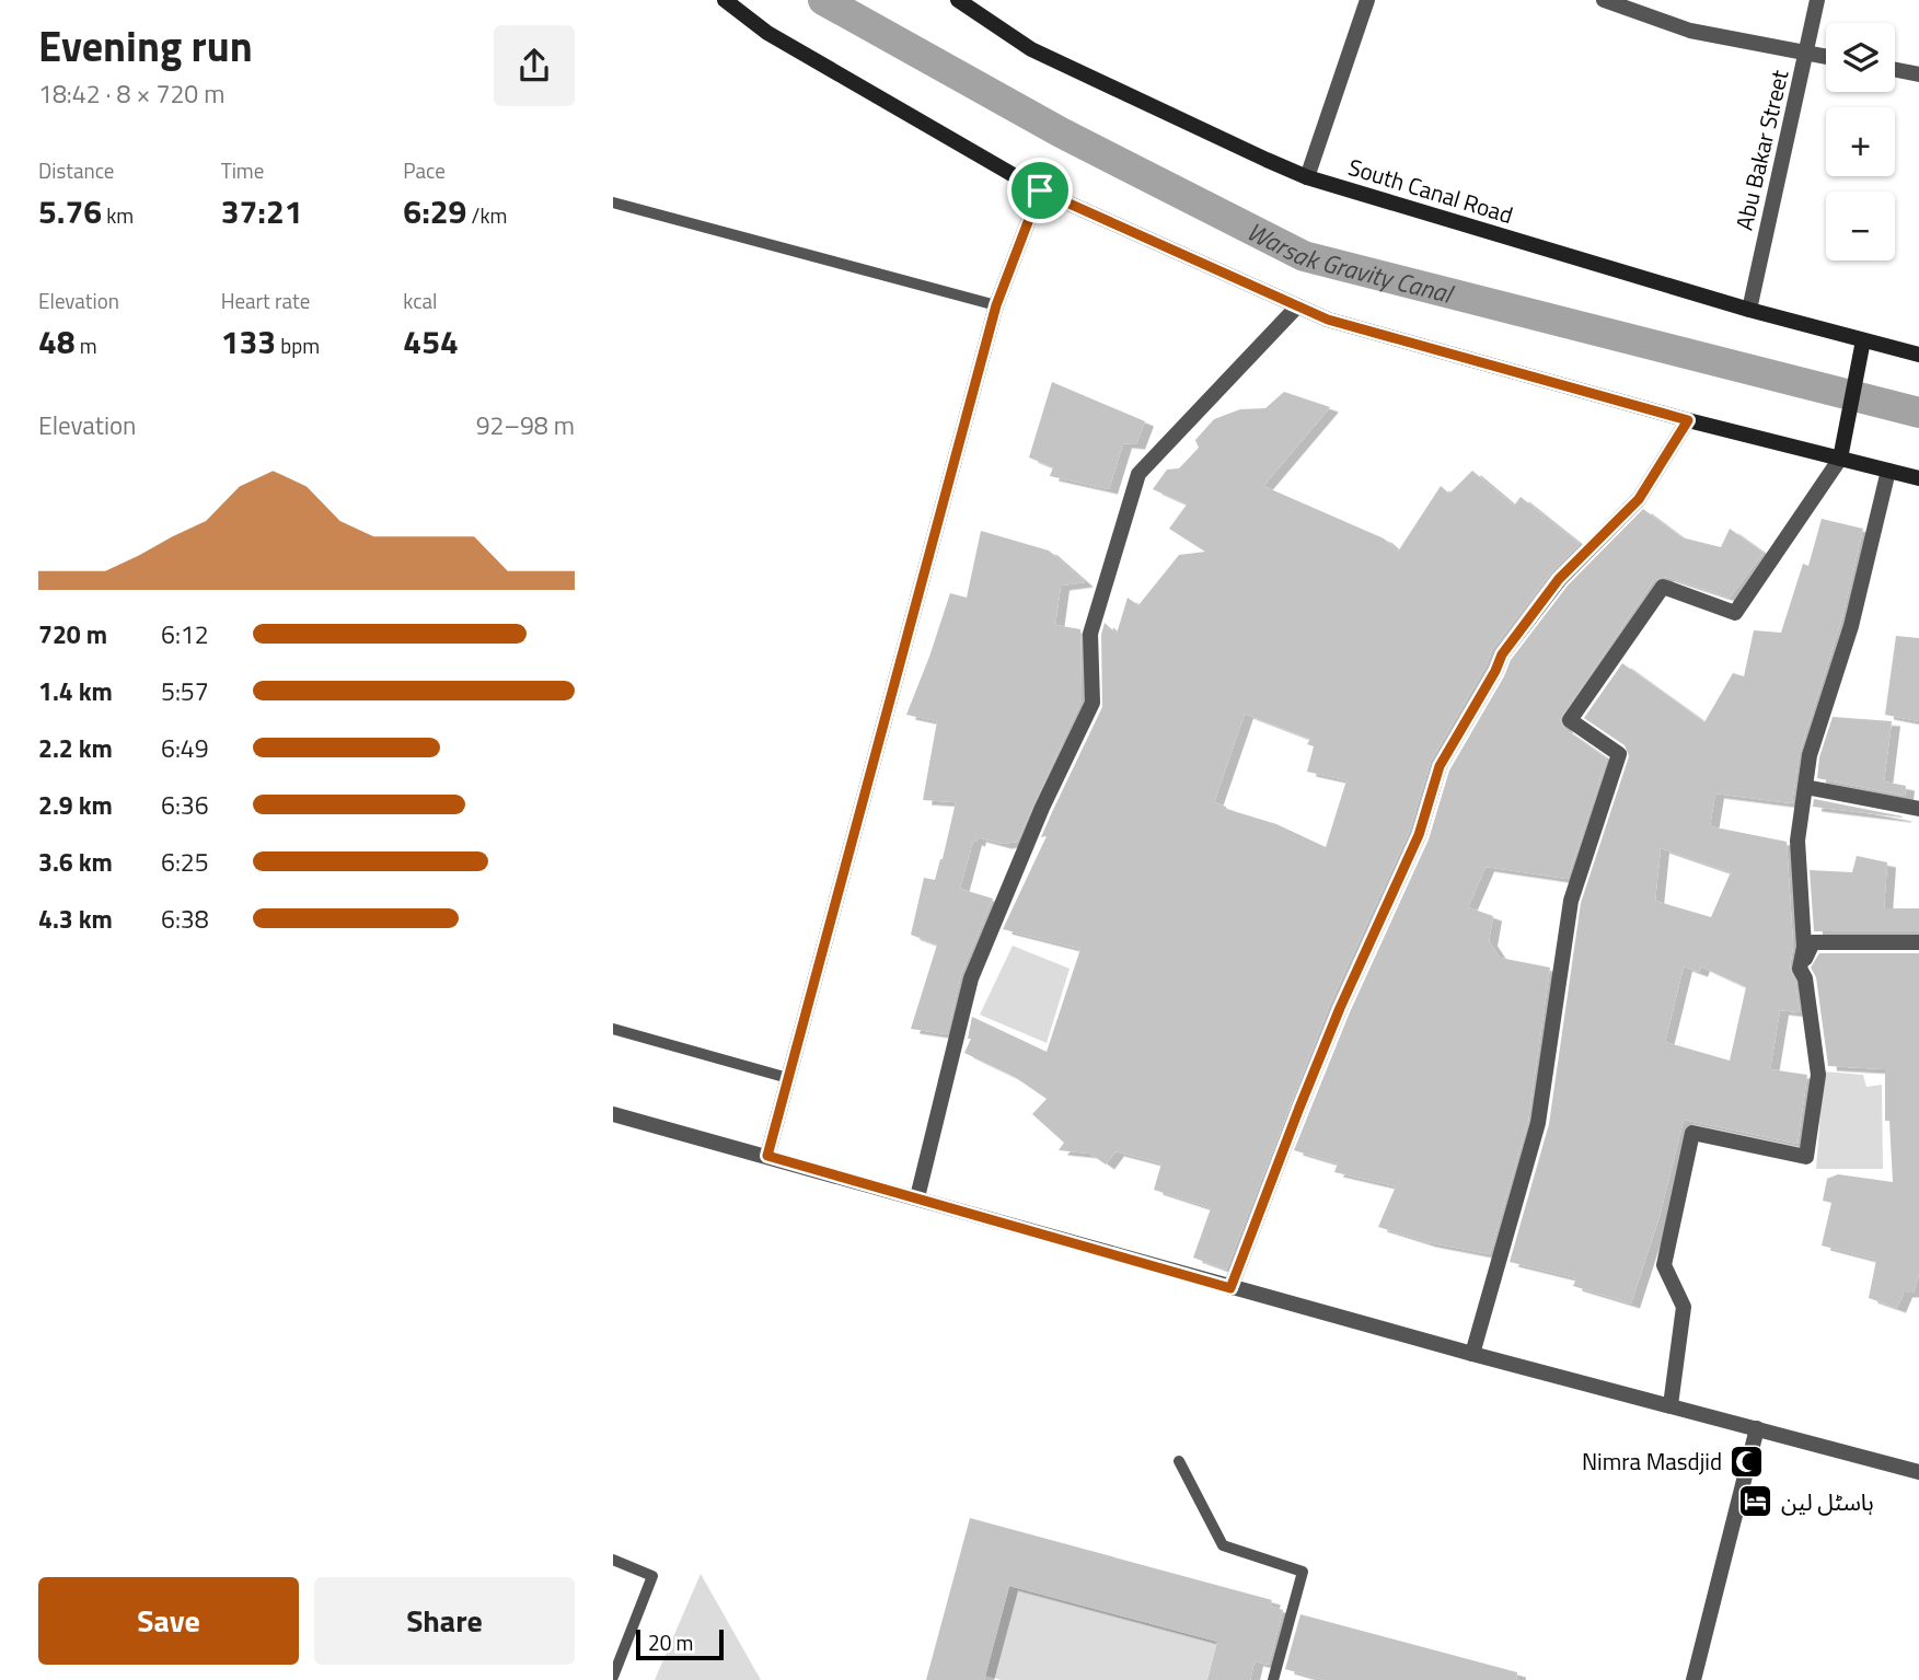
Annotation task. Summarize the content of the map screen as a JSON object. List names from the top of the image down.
{
  "streets": {
    "main road": ["South Canal Road"],
    "street": ["Abu Bakar Street"]
  },
  "crossings": [
    ["Abu Bakar Street", "South Canal Road"]
  ],
  "water": ["Warsak Gravity Canal"],
  "places": {
    "mosque": ["Nimra Masdjid"],
    "hotel": ["ہاسٹل لین"]
  },
  "scale_bar": "20 m",
  "page": {
    "heading": ["Evening run", "18:42 · 8 × 720 m"],
    "map_buttons": ["+", "−"],
    "stats": [
      ["Distance", "5.76 km"],
      ["Time", "37:21"],
      ["Pace", "6:29 /km"],
      ["Elevation", "48 m"],
      ["Heart rate", "133 bpm"],
      ["kcal", "454"]
    ],
    "chart": ["Elevation", "92–98 m"],
    "list": [
      {
        "name": "720 m",
        "note": "6:12"
      },
      {
        "name": "1.4 km",
        "note": "5:57"
      },
      {
        "name": "2.2 km",
        "note": "6:49"
      },
      {
        "name": "2.9 km",
        "note": "6:36"
      },
      {
        "name": "3.6 km",
        "note": "6:25"
      },
      {
        "name": "4.3 km",
        "note": "6:38"
      }
    ],
    "buttons": ["Save", "Share"],
    "scale": "20 m"
  }
}
